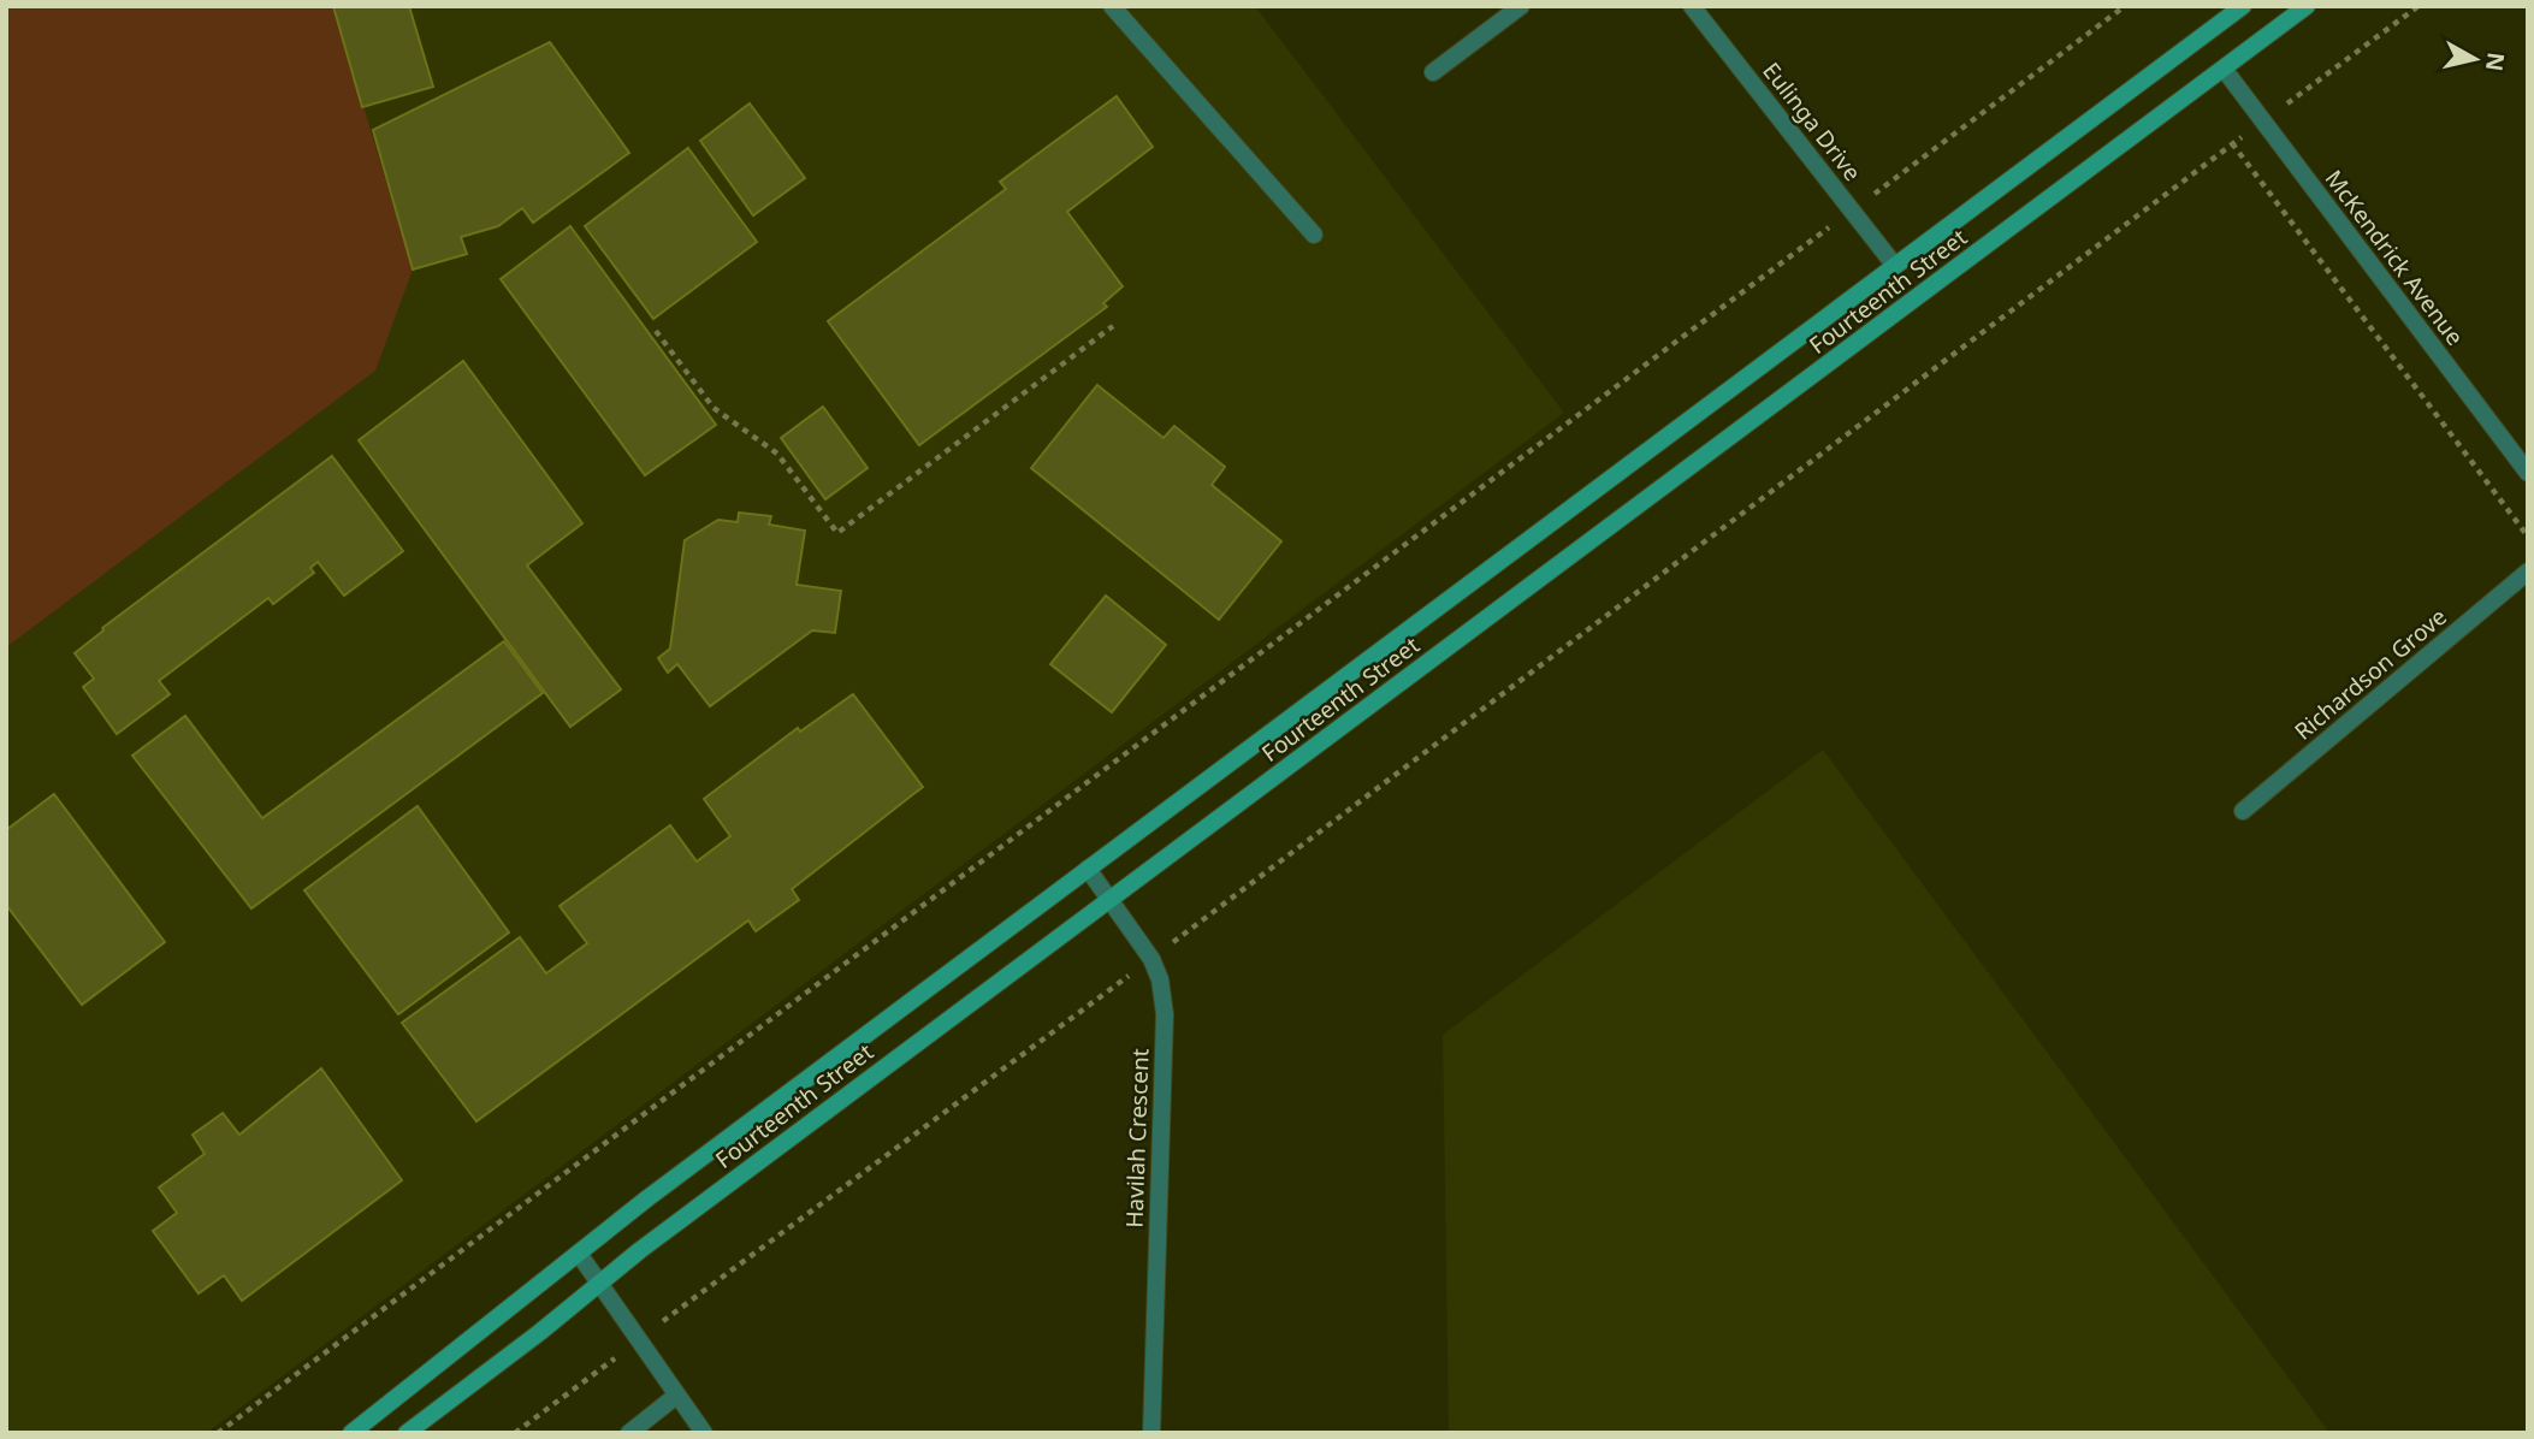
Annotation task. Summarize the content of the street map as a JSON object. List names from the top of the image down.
{
  "streets": {
    "street": [
      "Eulinga Drive",
      "McKendrick Avenue",
      "Fourteenth Street",
      "Richardson Grove",
      "Havilah Crescent"
    ]
  },
  "crossings": [
    ["Eulinga Drive", "Fourteenth Street"],
    ["McKendrick Avenue", "Fourteenth Street"],
    ["Fourteenth Street", "Havilah Crescent"]
  ],
  "north": "right"
}
